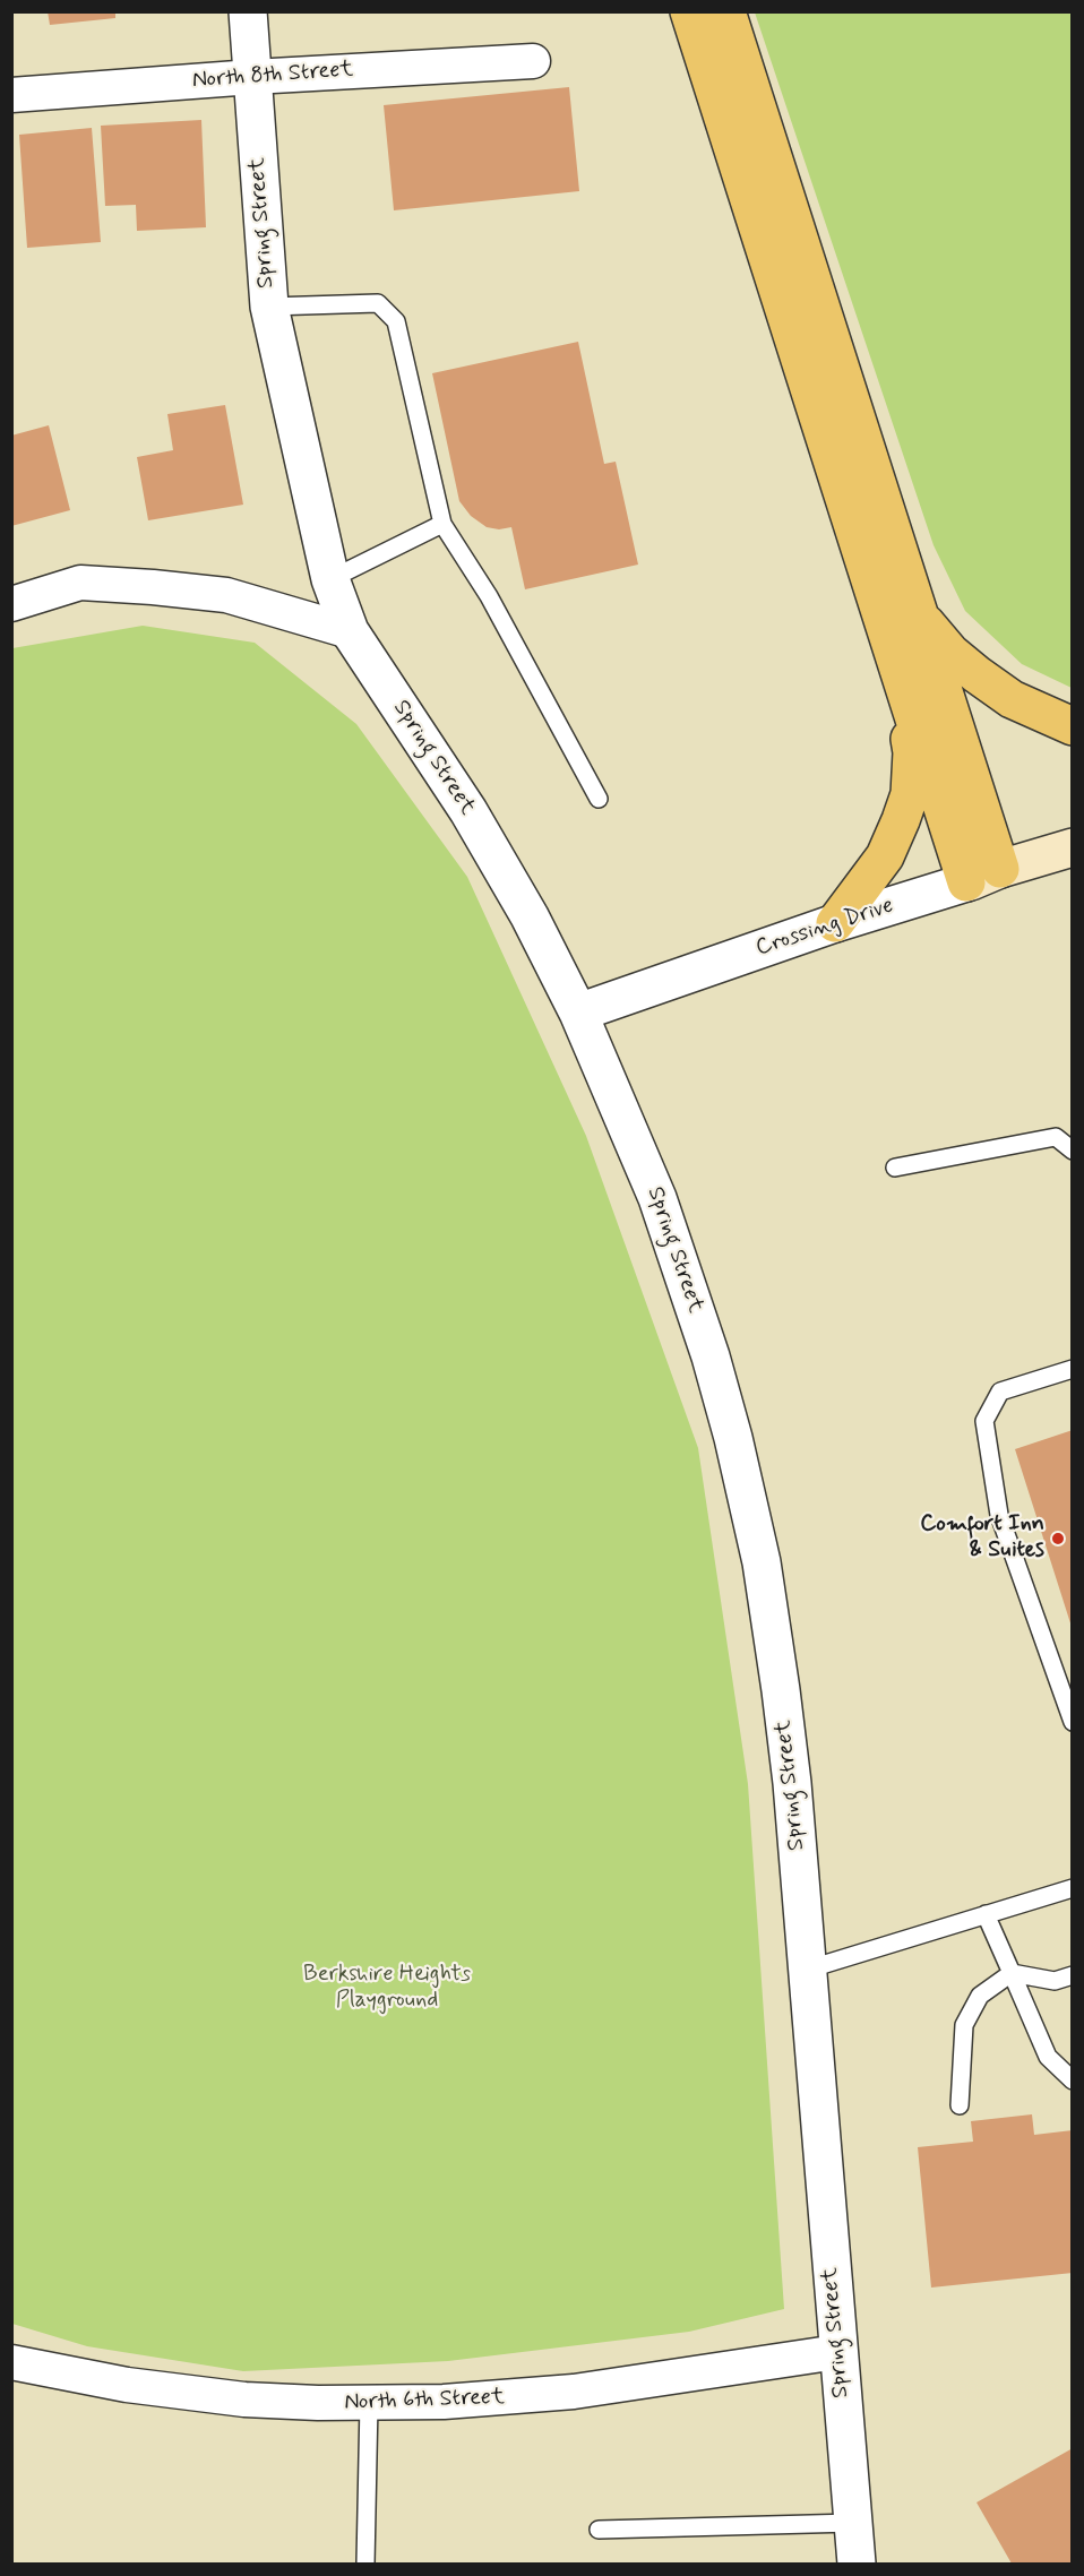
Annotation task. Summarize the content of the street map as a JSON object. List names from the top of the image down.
{
  "streets": {
    "main road": ["Crossing Drive"],
    "street": ["North 8th Street", "Spring Street", "North 6th Street"]
  },
  "crossings": [
    ["North 8th Street", "Spring Street"],
    ["Spring Street", "Crossing Drive"],
    ["Spring Street", "North 6th Street"]
  ],
  "parks": ["Berkshire Heights Playground"],
  "places": ["Comfort Inn & Suites"]
}
